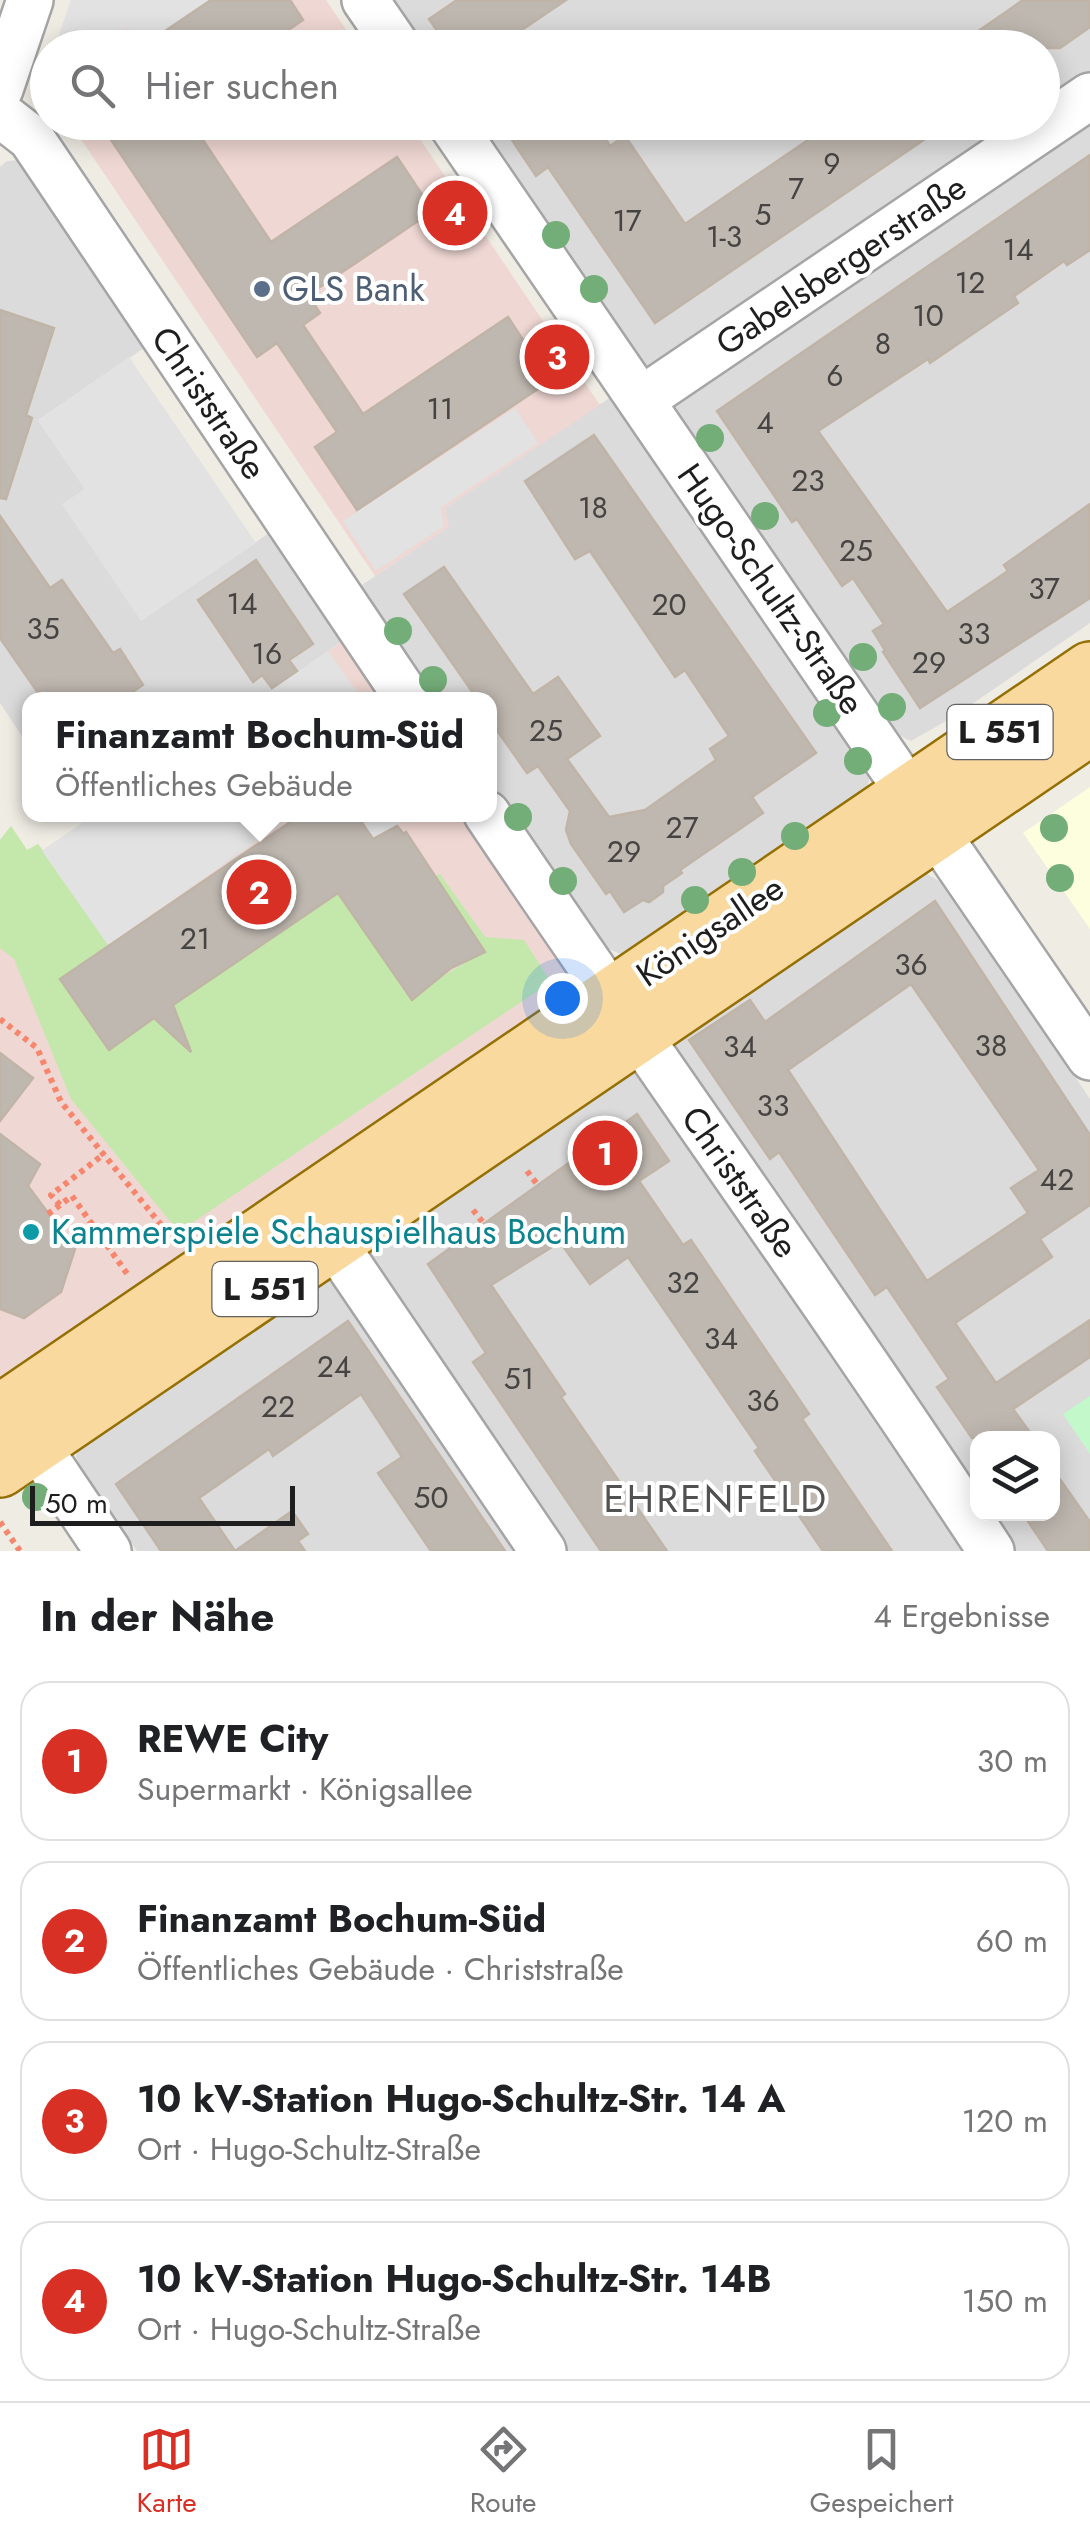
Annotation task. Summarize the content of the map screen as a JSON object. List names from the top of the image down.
{
  "streets": {
    "main road": ["L 551", "Königsallee"],
    "street": ["Gabelsbergerstraße", "Christstraße", "Hugo-Schultz-Straße"]
  },
  "crossings": [
    ["Gabelsbergerstraße", "Hugo-Schultz-Straße"],
    ["Christstraße", "Königsallee"],
    ["Hugo-Schultz-Straße", "Königsallee"]
  ],
  "districts": ["EHRENFELD"],
  "places": ["GLS Bank", "Kammerspiele Schauspielhaus Bochum"],
  "house_numbers": [
    "9",
    "7",
    "5",
    "17",
    "1-3",
    "14",
    "12",
    "10",
    "8",
    "6",
    "11",
    "4",
    "23",
    "18",
    "25",
    "37",
    "14",
    "20",
    "35",
    "33",
    "16",
    "29",
    "25",
    "27",
    "29",
    "21",
    "36",
    "38",
    "34",
    "33",
    "42",
    "32",
    "34",
    "24",
    "51",
    "36",
    "22",
    "50"
  ],
  "scale_bar": "50 m",
  "page": {
    "search": "Hier suchen",
    "pins": [
      "4",
      "3",
      "2",
      "1"
    ],
    "popup": ["Finanzamt Bochum-Süd", "Öffentliches Gebäude"],
    "scale": "50 m",
    "heading": ["In der Nähe", "4 Ergebnisse"],
    "list": [
      {
        "mark": "1",
        "name": "REWE City",
        "note": "Supermarkt · Königsallee",
        "value": "30 m"
      },
      {
        "mark": "2",
        "name": "Finanzamt Bochum-Süd",
        "note": "Öffentliches Gebäude · Christstraße",
        "value": "60 m"
      },
      {
        "mark": "3",
        "name": "10 kV-Station Hugo-Schultz-Str. 14 A",
        "note": "Ort · Hugo-Schultz-Straße",
        "value": "120 m"
      },
      {
        "mark": "4",
        "name": "10 kV-Station Hugo-Schultz-Str. 14B",
        "note": "Ort · Hugo-Schultz-Straße",
        "value": "150 m"
      }
    ],
    "nav": ["Karte", "Route", "Gespeichert"]
  }
}
